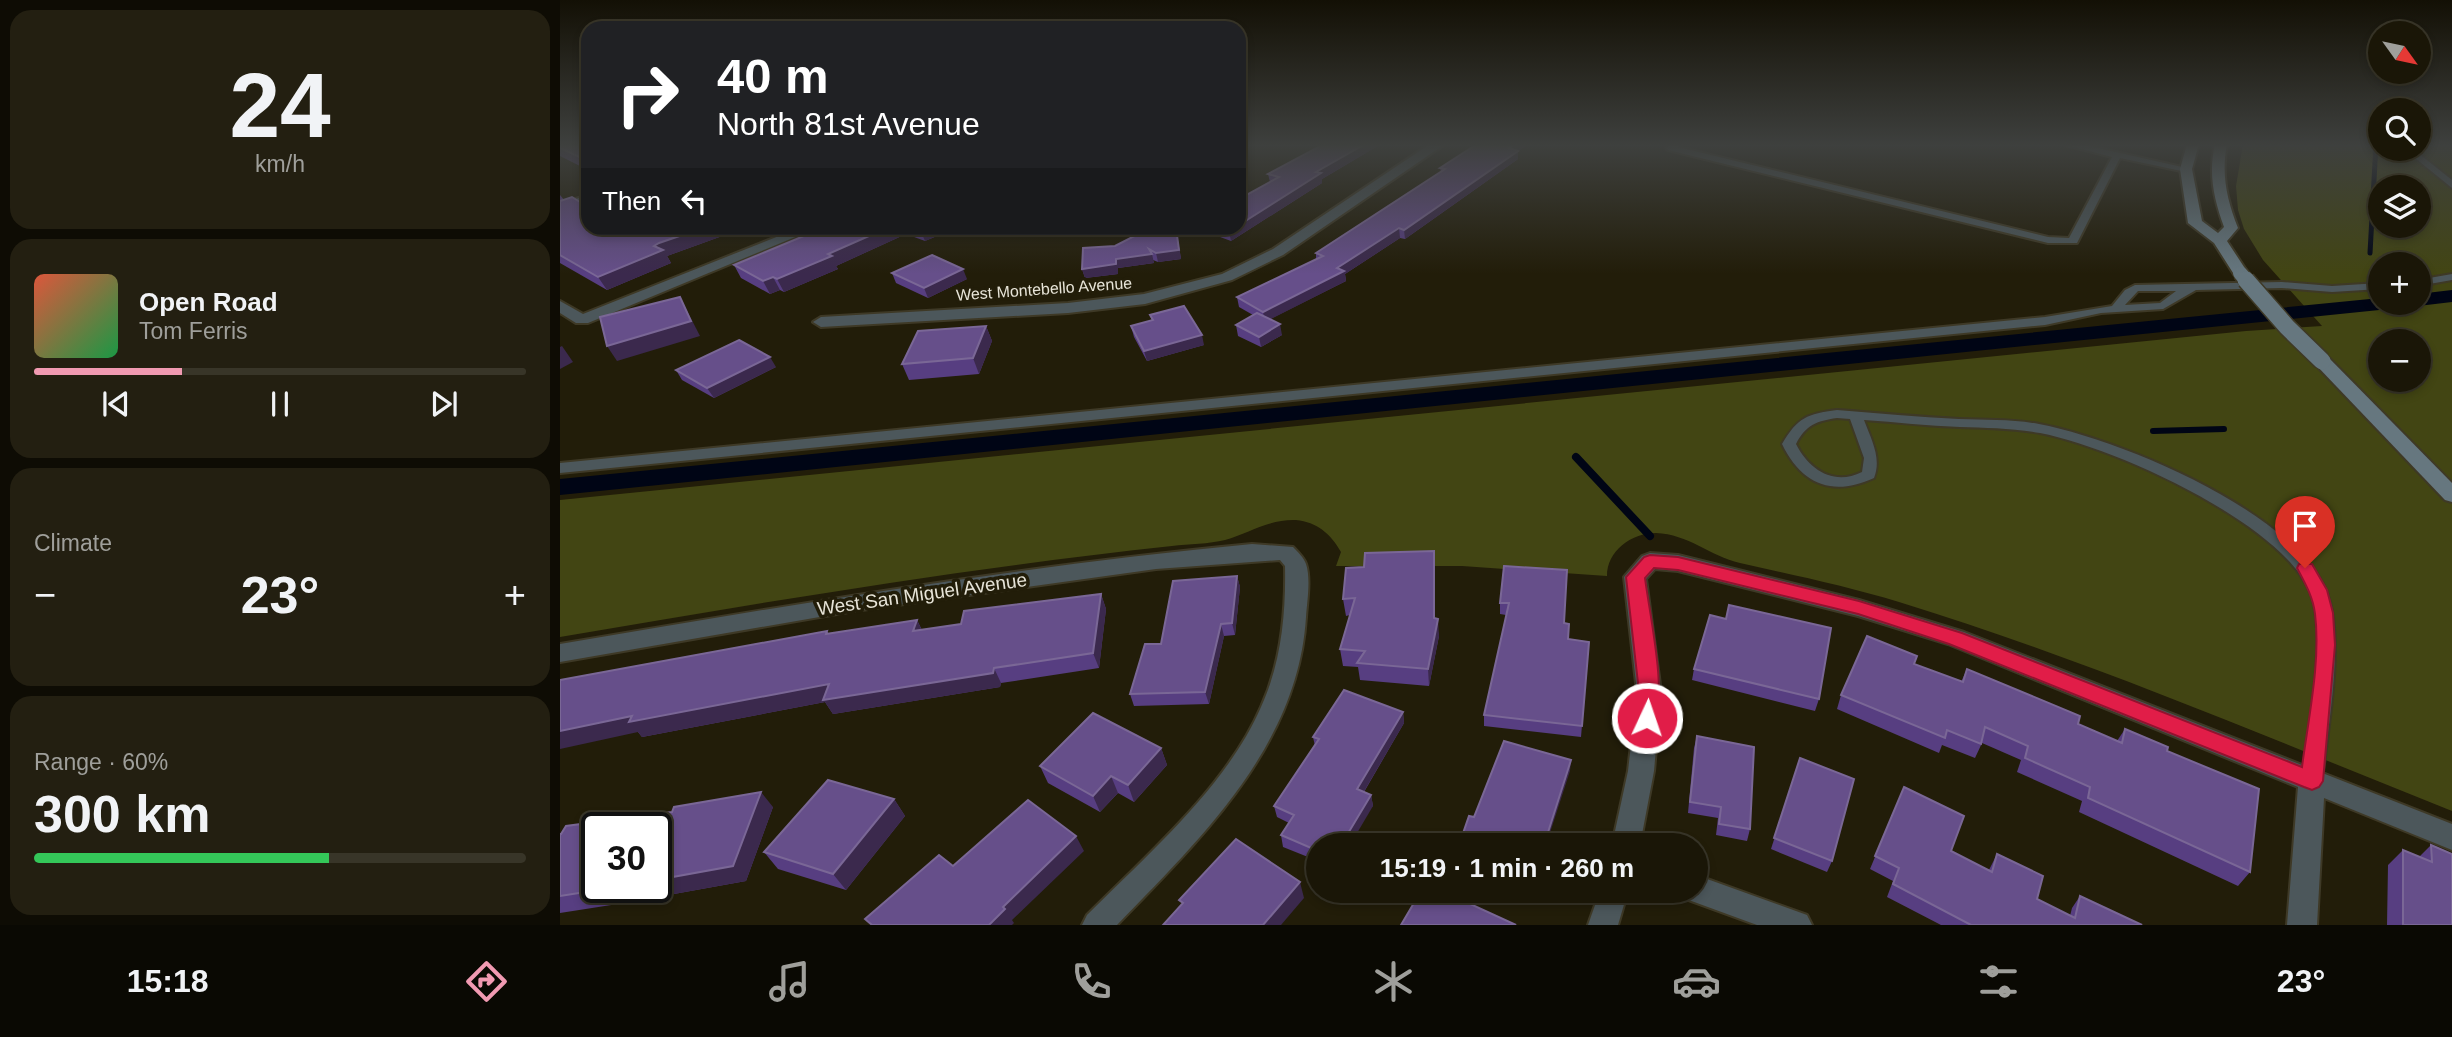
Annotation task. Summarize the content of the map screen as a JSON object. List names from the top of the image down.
{
  "streets": {
    "street": ["West Montebello Avenue", "West San Miguel Avenue"]
  },
  "north": "bottom right",
  "page": {
    "tile": [
      ["24", "km/h"],
      "Climate",
      ["Range · 60%", "300 km"]
    ],
    "map_buttons": ["+", "−"],
    "turn": ["40 m", "North 81st Avenue"],
    "then": "Then",
    "song": ["Open Road", "Tom Ferris"],
    "heat": ["−", "23°", "+"],
    "limit": "30",
    "trip": "15:19 · 1 min · 260 m",
    "tabs": ["15:18", "23°"]
  }
}
